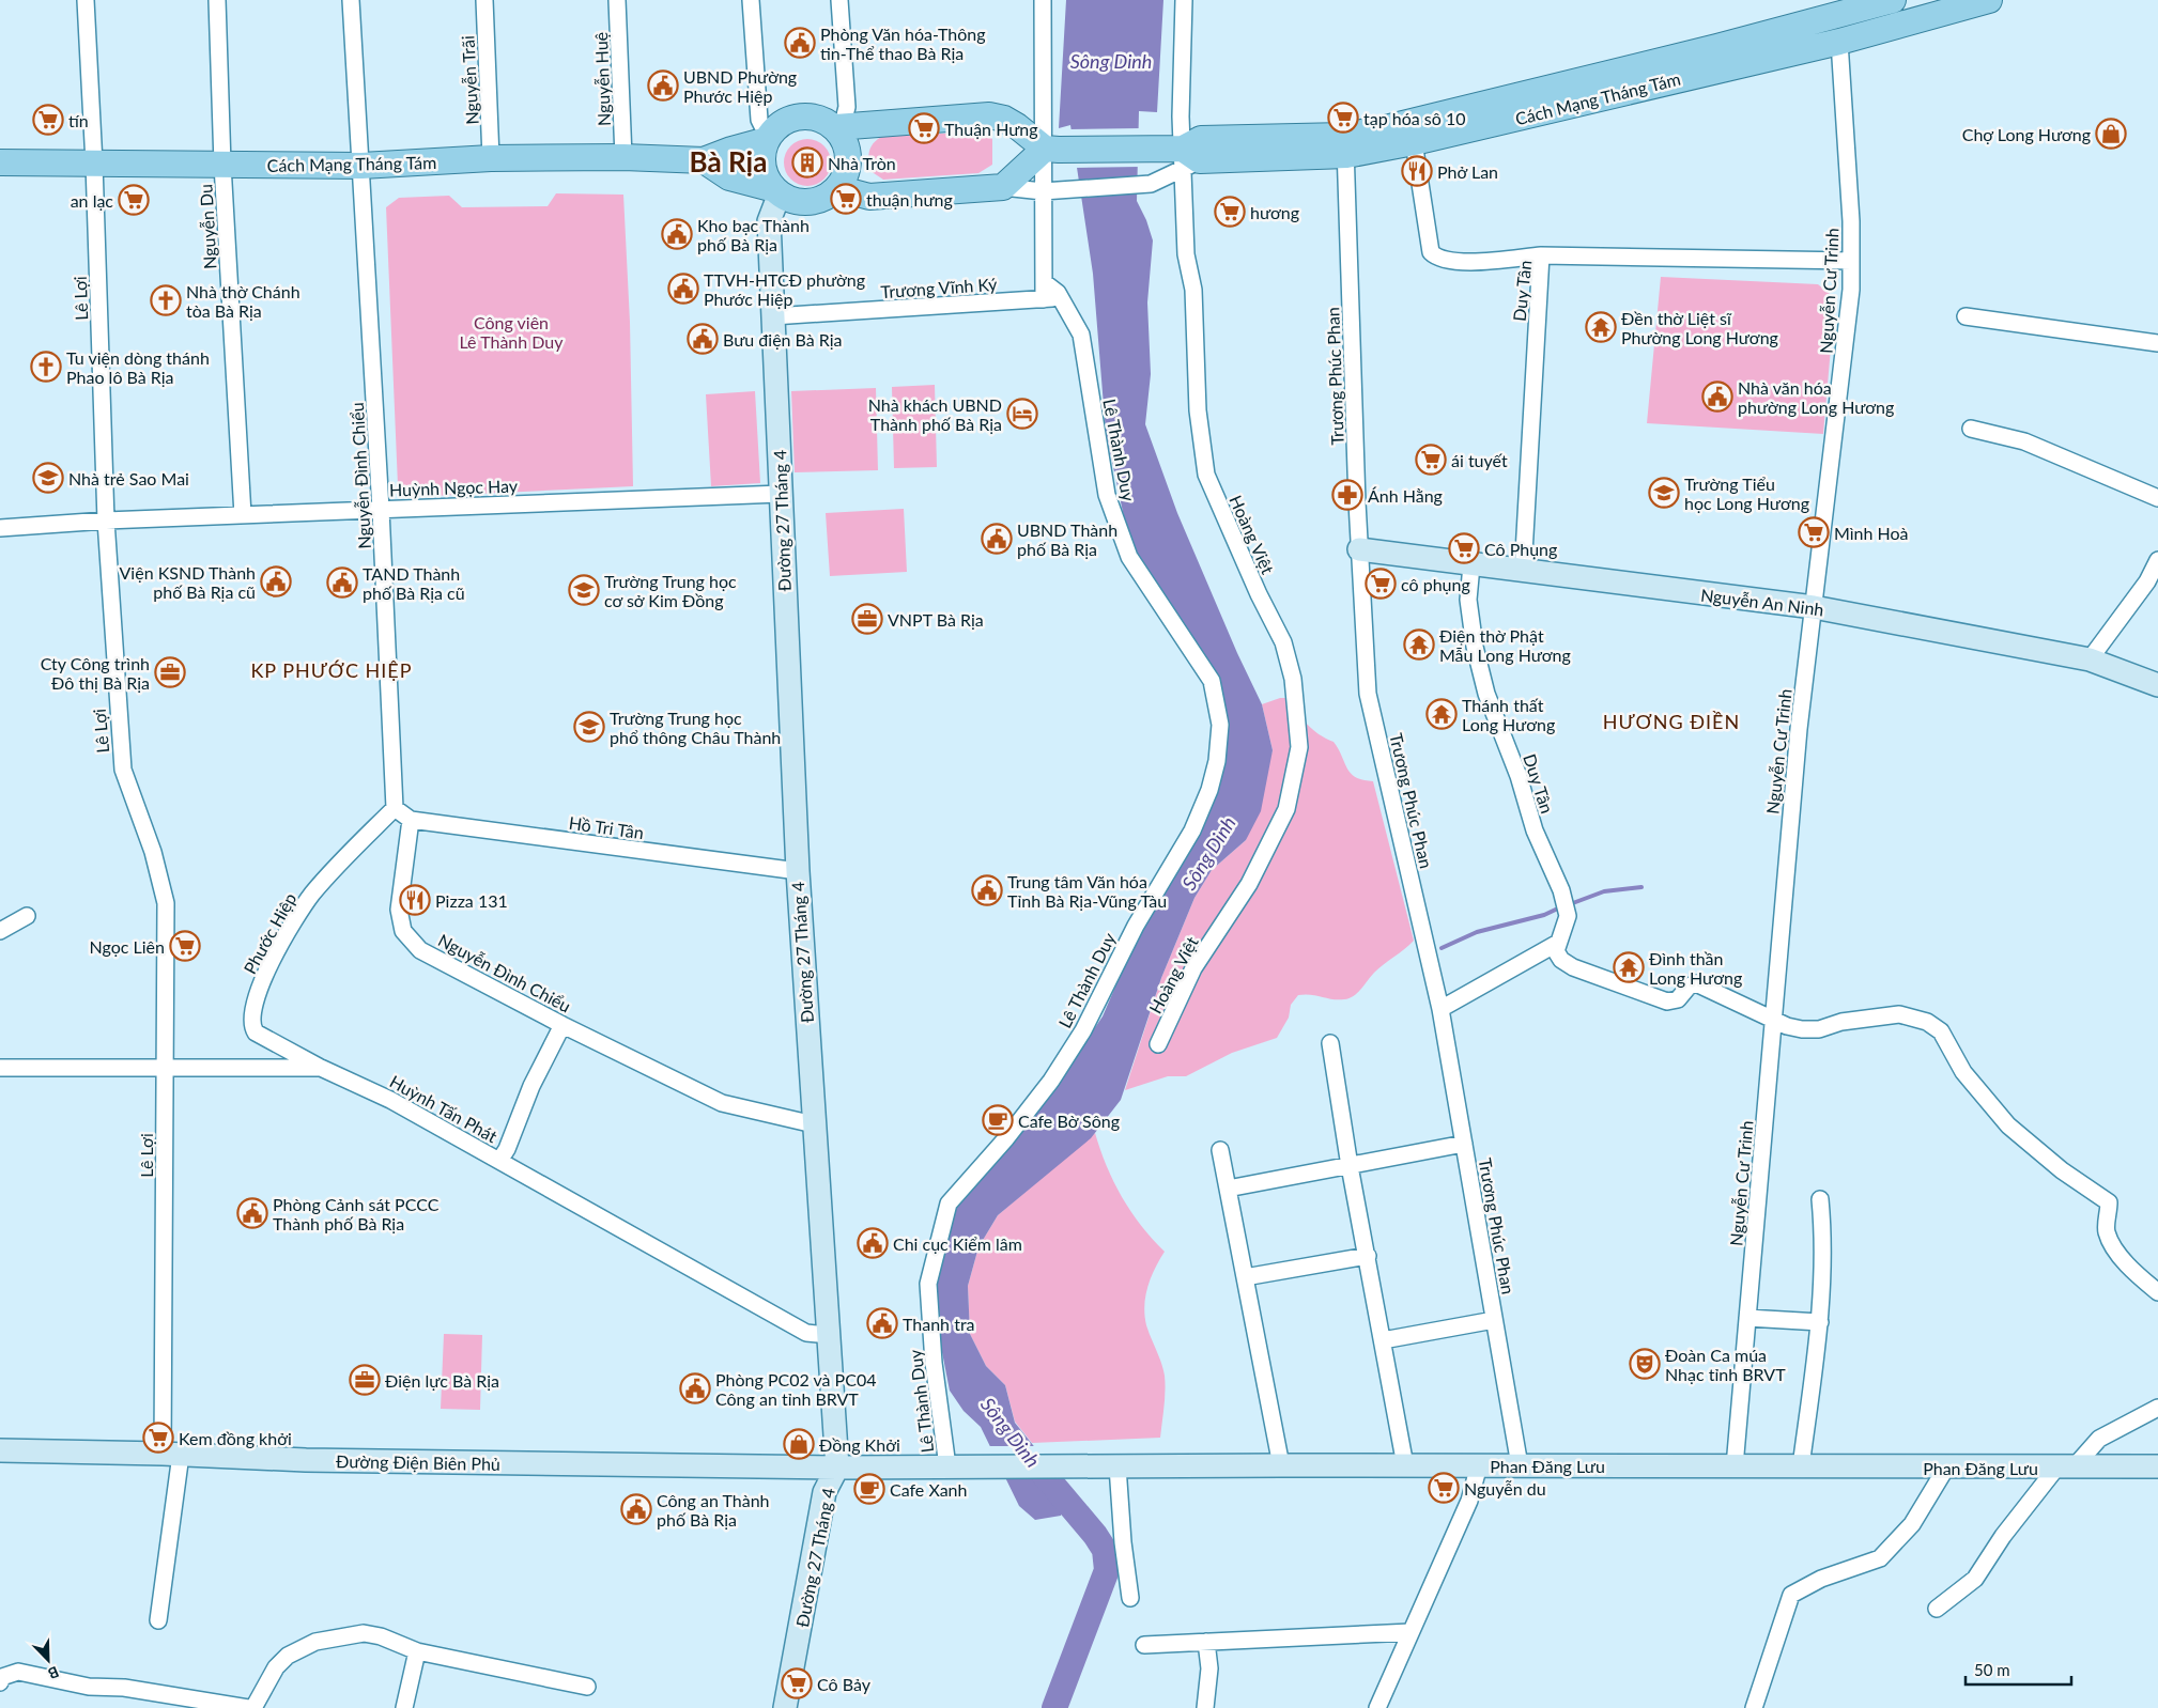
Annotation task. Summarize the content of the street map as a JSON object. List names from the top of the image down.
{
  "streets": {
    "main road": ["Cách Mạng Tháng Tám"],
    "street": [
      "Nguyễn Huệ",
      "Nguyễn Trãi",
      "Nguyễn Du",
      "Trương Vĩnh Ký",
      "Duy Tân",
      "Nguyễn Cư Trinh",
      "Lê Lợi",
      "Trương Phúc Phan",
      "Lê Thành Duy",
      "Nguyễn Đình Chiểu",
      "Huỳnh Ngọc Hay",
      "Đường 27 Tháng 4",
      "Hoàng Việt",
      "Nguyễn An Ninh",
      "Hồ Tri Tân",
      "Phước Hiệp",
      "Huỳnh Tấn Phát",
      "Đường Điện Biên Phủ",
      "Phan Đăng Lưu"
    ]
  },
  "crossings": [
    ["Nguyễn Huệ", "Cách Mạng Tháng Tám"],
    ["Nguyễn Trãi", "Cách Mạng Tháng Tám"],
    ["Cách Mạng Tháng Tám", "Nguyễn Du"],
    ["Cách Mạng Tháng Tám", "Nguyễn Cư Trinh"],
    ["Cách Mạng Tháng Tám", "Lê Lợi"],
    ["Cách Mạng Tháng Tám", "Trương Phúc Phan"],
    ["Cách Mạng Tháng Tám", "Nguyễn Đình Chiểu"],
    ["Cách Mạng Tháng Tám", "Đường 27 Tháng 4"],
    ["Cách Mạng Tháng Tám", "Hoàng Việt"],
    ["Nguyễn Du", "Huỳnh Ngọc Hay"],
    ["Trương Vĩnh Ký", "Đường 27 Tháng 4"],
    ["Duy Tân", "Nguyễn Cư Trinh"],
    ["Duy Tân", "Nguyễn An Ninh"],
    ["Nguyễn Cư Trinh", "Nguyễn An Ninh"],
    ["Nguyễn Cư Trinh", "Phan Đăng Lưu"],
    ["Lê Lợi", "Huỳnh Ngọc Hay"],
    ["Lê Lợi", "Huỳnh Tấn Phát"],
    ["Lê Lợi", "Đường Điện Biên Phủ"],
    ["Trương Phúc Phan", "Nguyễn An Ninh"],
    ["Trương Phúc Phan", "Phan Đăng Lưu"],
    ["Lê Thành Duy", "Đường Điện Biên Phủ"],
    ["Lê Thành Duy", "Phan Đăng Lưu"],
    ["Nguyễn Đình Chiểu", "Huỳnh Ngọc Hay"],
    ["Nguyễn Đình Chiểu", "Đường 27 Tháng 4"],
    ["Nguyễn Đình Chiểu", "Hồ Tri Tân"],
    ["Nguyễn Đình Chiểu", "Phước Hiệp"],
    ["Huỳnh Ngọc Hay", "Đường 27 Tháng 4"],
    ["Đường 27 Tháng 4", "Hồ Tri Tân"],
    ["Đường 27 Tháng 4", "Huỳnh Tấn Phát"],
    ["Đường 27 Tháng 4", "Đường Điện Biên Phủ"],
    ["Phước Hiệp", "Huỳnh Tấn Phát"],
    ["Đường Điện Biên Phủ", "Phan Đăng Lưu"]
  ],
  "districts": ["Bà Rịa", "KP PHƯỚC HIỆP", "HƯƠNG ĐIỀN"],
  "water": ["Sông Dinh"],
  "parks": ["Công viên Lê Thành Duy"],
  "places": {
    "public building": [
      "Phòng Văn hóa-Thông tin-Thể thao Bà Rịa",
      "UBND Phường Phước Hiệp",
      "Kho bạc Thành phố Bà Rịa",
      "TTVH-HTCĐ phường Phước Hiệp",
      "Bưu điện Bà Rịa",
      "Nhà văn hóa phường Long Hương",
      "UBND Thành phố Bà Rịa",
      "Viện KSND Thành phố Bà Rịa cũ",
      "TAND Thành phố Bà Rịa cũ",
      "Trung tâm Văn hóa Tỉnh Bà Rịa-Vũng Tàu",
      "Phòng Cảnh sát PCCC Thành phố Bà Rịa",
      "Chi cục Kiểm lâm",
      "Thanh tra",
      "Phòng PC02 và PC04 Công an tỉnh BRVT",
      "Công an Thành phố Bà Rịa"
    ],
    "supermarket": [
      "tạp hóa sô 10",
      "tín",
      "Thuận Hưng",
      "thuận hưng",
      "an lạc",
      "hương",
      "ái tuyết",
      "Mình Hoà",
      "Cô Phụng",
      "cô phụng",
      "Ngọc Liên",
      "Kem đồng khởi",
      "Nguyễn du",
      "Cô Bảy"
    ],
    "shop": ["Chợ Long Hương", "Đồng Khởi"],
    "building": ["Nhà Tròn"],
    "restaurant": ["Phở Lan", "Pizza 131"],
    "church": ["Nhà thờ Chánh tòa Bà Rịa", "Tu viện dòng thánh Phao lô Bà Rịa"],
    "temple": [
      "Đền thờ Liệt sĩ Phường Long Hương",
      "Điện thờ Phật Mẫu Long Hương",
      "Thánh thất Long Hương",
      "Đình thần Long Hương"
    ],
    "hotel": ["Nhà khách UBND Thành phố Bà Rịa"],
    "school or university": [
      "Nhà trẻ Sao Mai",
      "Trường Tiểu học Long Hương",
      "Trường Trung học cơ sở Kim Đồng",
      "Trường Trung học phổ thông Châu Thành"
    ],
    "pharmacy": ["Ánh Hằng"],
    "office": ["VNPT Bà Rịa", "Cty Công trình Đô thị Bà Rịa", "Điện lực Bà Rịa"],
    "cafe": ["Cafe Bờ Sông", "Cafe Xanh"],
    "theatre": ["Đoàn Ca múa Nhạc tỉnh BRVT"]
  },
  "scale_bar": "50 m",
  "north": "bottom right"
}
